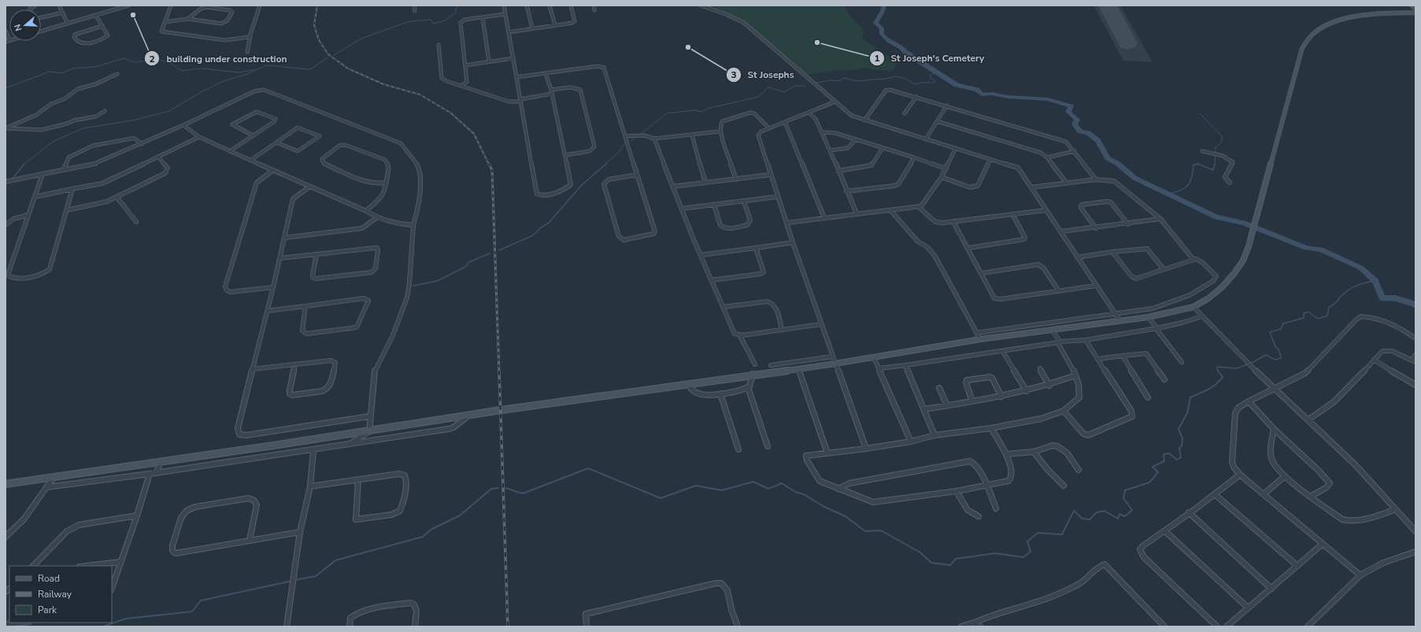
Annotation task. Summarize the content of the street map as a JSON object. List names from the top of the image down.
{
  "places": ["building under construction", "St Joseph's Cemetery", "St Josephs"],
  "legend": ["Road", "Railway", "Park"],
  "north": "left"
}
